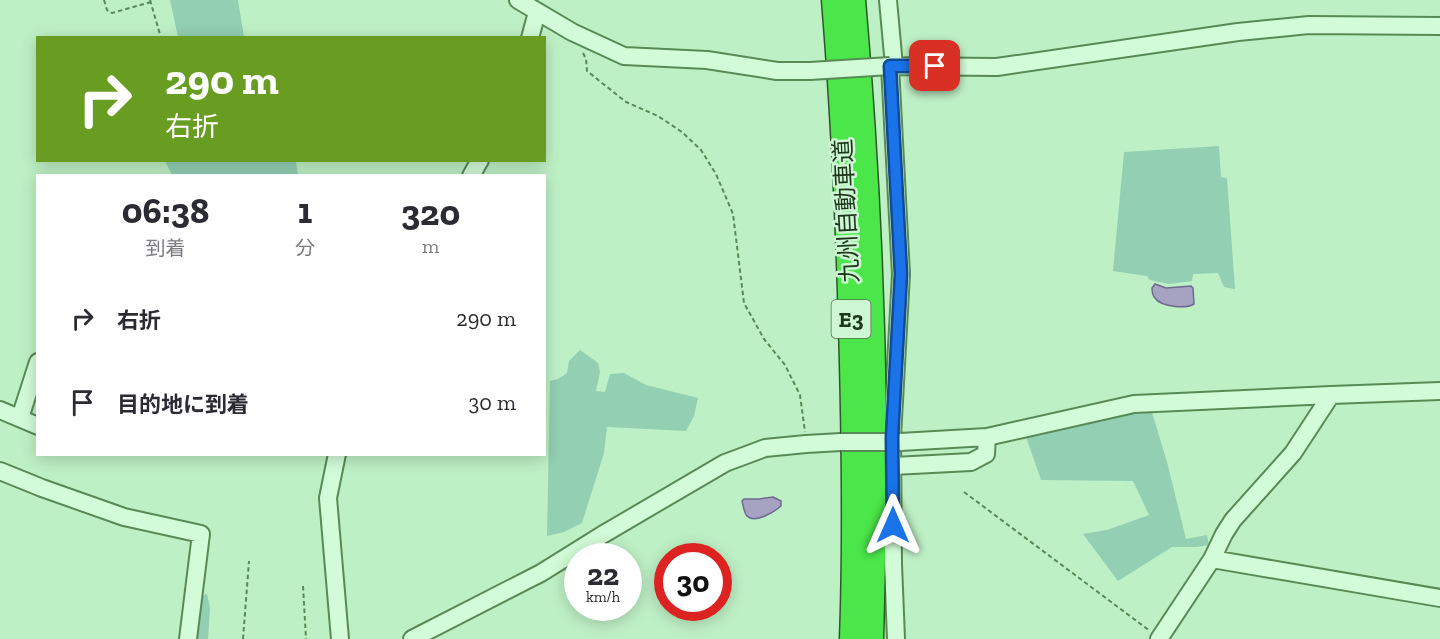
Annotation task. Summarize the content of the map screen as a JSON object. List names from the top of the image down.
{
  "streets": {
    "highway": ["九州自動車道", "E3"]
  },
  "page": {
    "turn": ["290 m", "右折"],
    "eta": [
      "06:38",
      "到着",
      "1",
      "分",
      "320",
      "m"
    ],
    "list": [
      {
        "name": "右折",
        "value": "290 m"
      },
      {
        "name": "目的地に到着",
        "value": "30 m"
      }
    ],
    "speed": "22 km/h",
    "limit": "30"
  }
}
